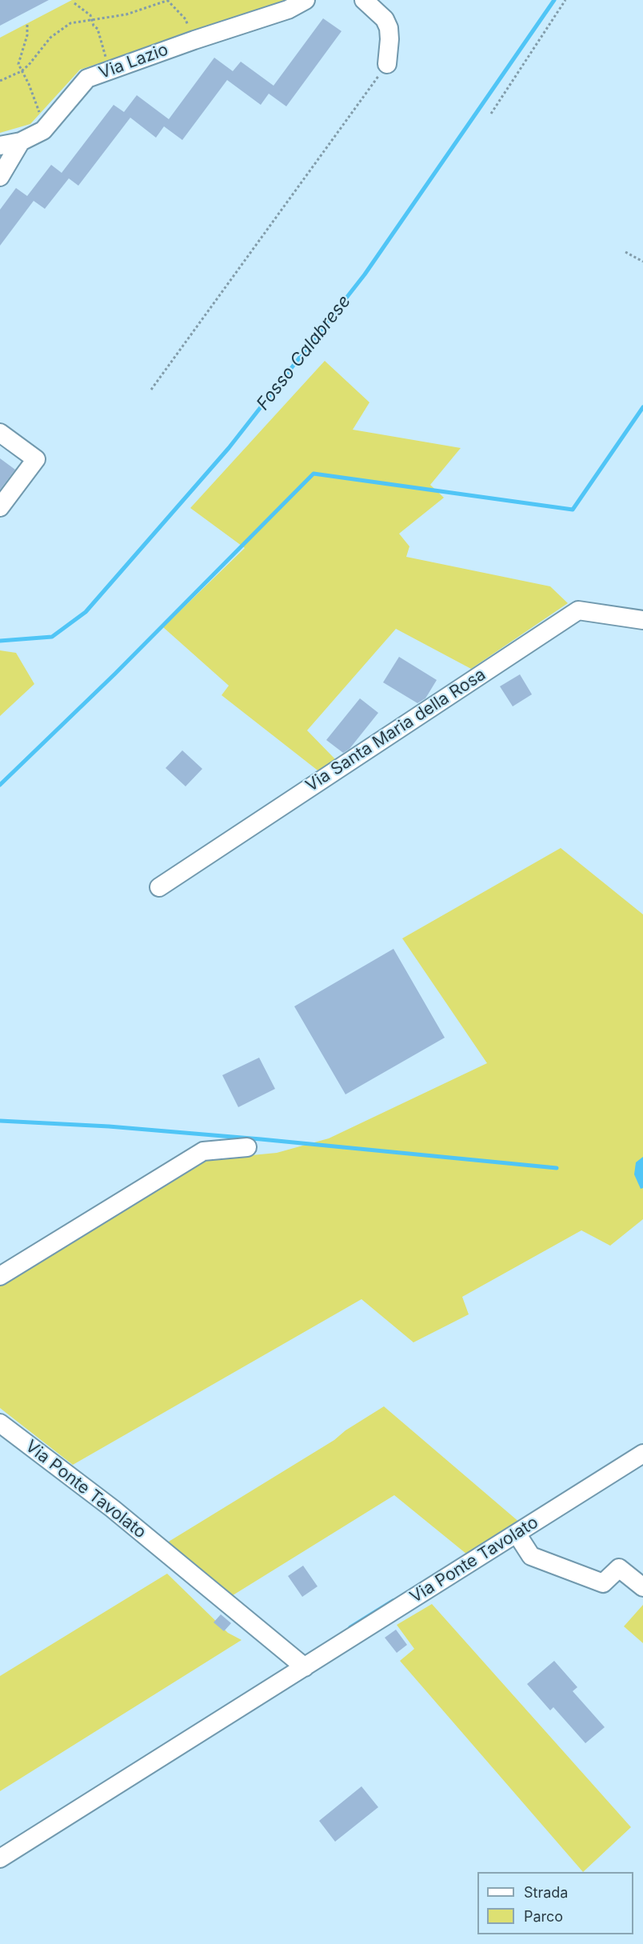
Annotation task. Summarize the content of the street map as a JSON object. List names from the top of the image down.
{
  "streets": {
    "street": ["Via Lazio", "Via Santa Maria della Rosa", "Via Ponte Tavolato"]
  },
  "water": ["Fosso Calabrese"],
  "legend": ["Strada", "Parco"]
}
